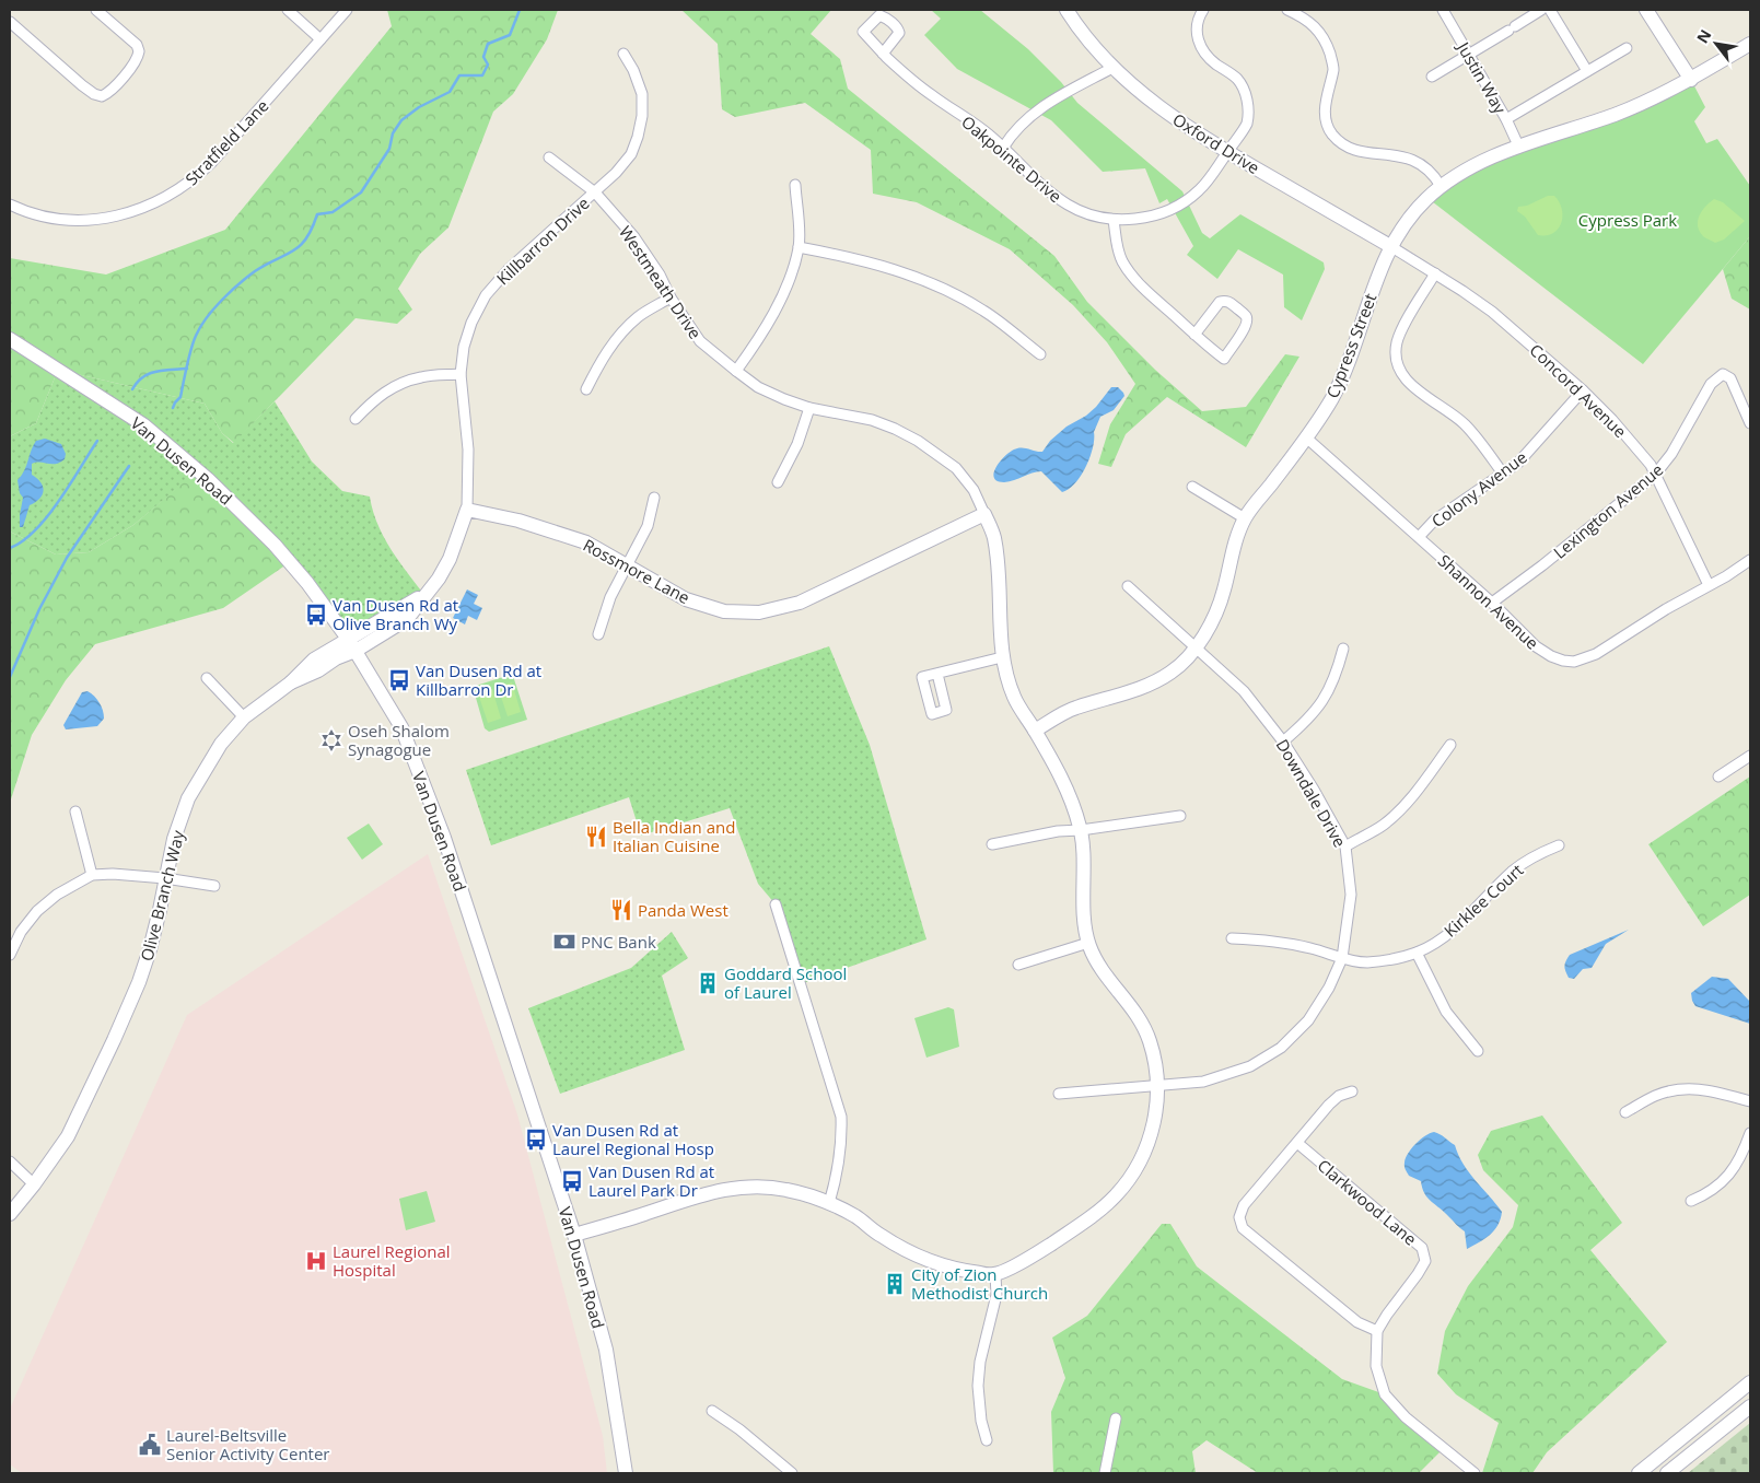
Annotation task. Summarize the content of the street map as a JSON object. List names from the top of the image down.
{
  "streets": {
    "street": [
      "Justin Way",
      "Stratfield Lane",
      "Oxford Drive",
      "Oakpointe Drive",
      "Killbarron Drive",
      "Westmeath Drive",
      "Cypress Street",
      "Concord Avenue",
      "Van Dusen Road",
      "Colony Avenue",
      "Lexington Avenue",
      "Rossmore Lane",
      "Shannon Avenue",
      "Downdale Drive",
      "Olive Branch Way",
      "Kirklee Court",
      "Clarkwood Lane"
    ]
  },
  "crossings": [
    ["Justin Way", "Cypress Street"],
    ["Oxford Drive", "Oakpointe Drive"],
    ["Oxford Drive", "Cypress Street"],
    ["Oxford Drive", "Concord Avenue"],
    ["Killbarron Drive", "Westmeath Drive"],
    ["Killbarron Drive", "Van Dusen Road"],
    ["Killbarron Drive", "Rossmore Lane"],
    ["Killbarron Drive", "Olive Branch Way"],
    ["Westmeath Drive", "Cypress Street"],
    ["Westmeath Drive", "Rossmore Lane"],
    ["Westmeath Drive", "Downdale Drive"],
    ["Cypress Street", "Concord Avenue"],
    ["Cypress Street", "Shannon Avenue"],
    ["Cypress Street", "Downdale Drive"],
    ["Concord Avenue", "Colony Avenue"],
    ["Concord Avenue", "Lexington Avenue"],
    ["Concord Avenue", "Shannon Avenue"],
    ["Van Dusen Road", "Olive Branch Way"],
    ["Colony Avenue", "Shannon Avenue"],
    ["Lexington Avenue", "Shannon Avenue"],
    ["Downdale Drive", "Kirklee Court"]
  ],
  "parks": ["Cypress Park"],
  "places": {
    "bus stop": [
      "Van Dusen Rd at Olive Branch Wy",
      "Van Dusen Rd at Killbarron Dr",
      "Van Dusen Rd at Laurel Regional Hosp",
      "Van Dusen Rd at Laurel Park Dr"
    ],
    "synagogue": ["Oseh Shalom Synagogue"],
    "restaurant": ["Bella Indian and Italian Cuisine", "Panda West"],
    "bank": ["PNC Bank"],
    "building": ["Goddard School of Laurel", "City of Zion Methodist Church"],
    "hospital": ["Laurel Regional Hospital"],
    "public building": ["Laurel-Beltsville Senior Activity Center"]
  },
  "north": "top left"
}
